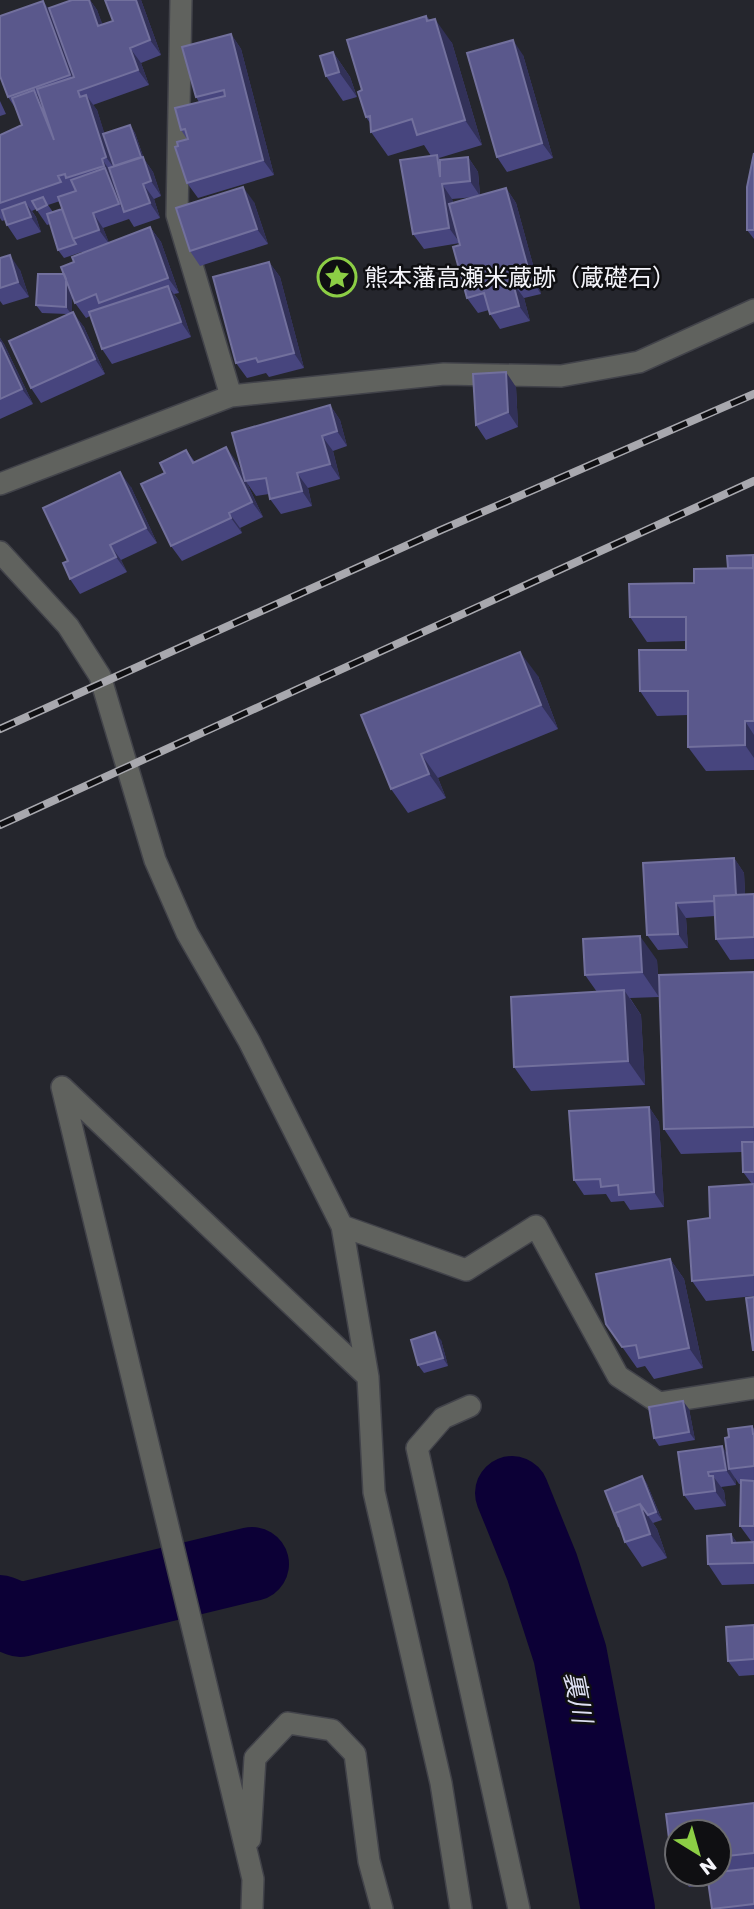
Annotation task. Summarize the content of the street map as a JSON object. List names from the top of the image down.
{
  "water": ["裏川"],
  "places": {
    "place": ["熊本藩高瀬米蔵跡（蔵礎石）"]
  },
  "north": "bottom right"
}
